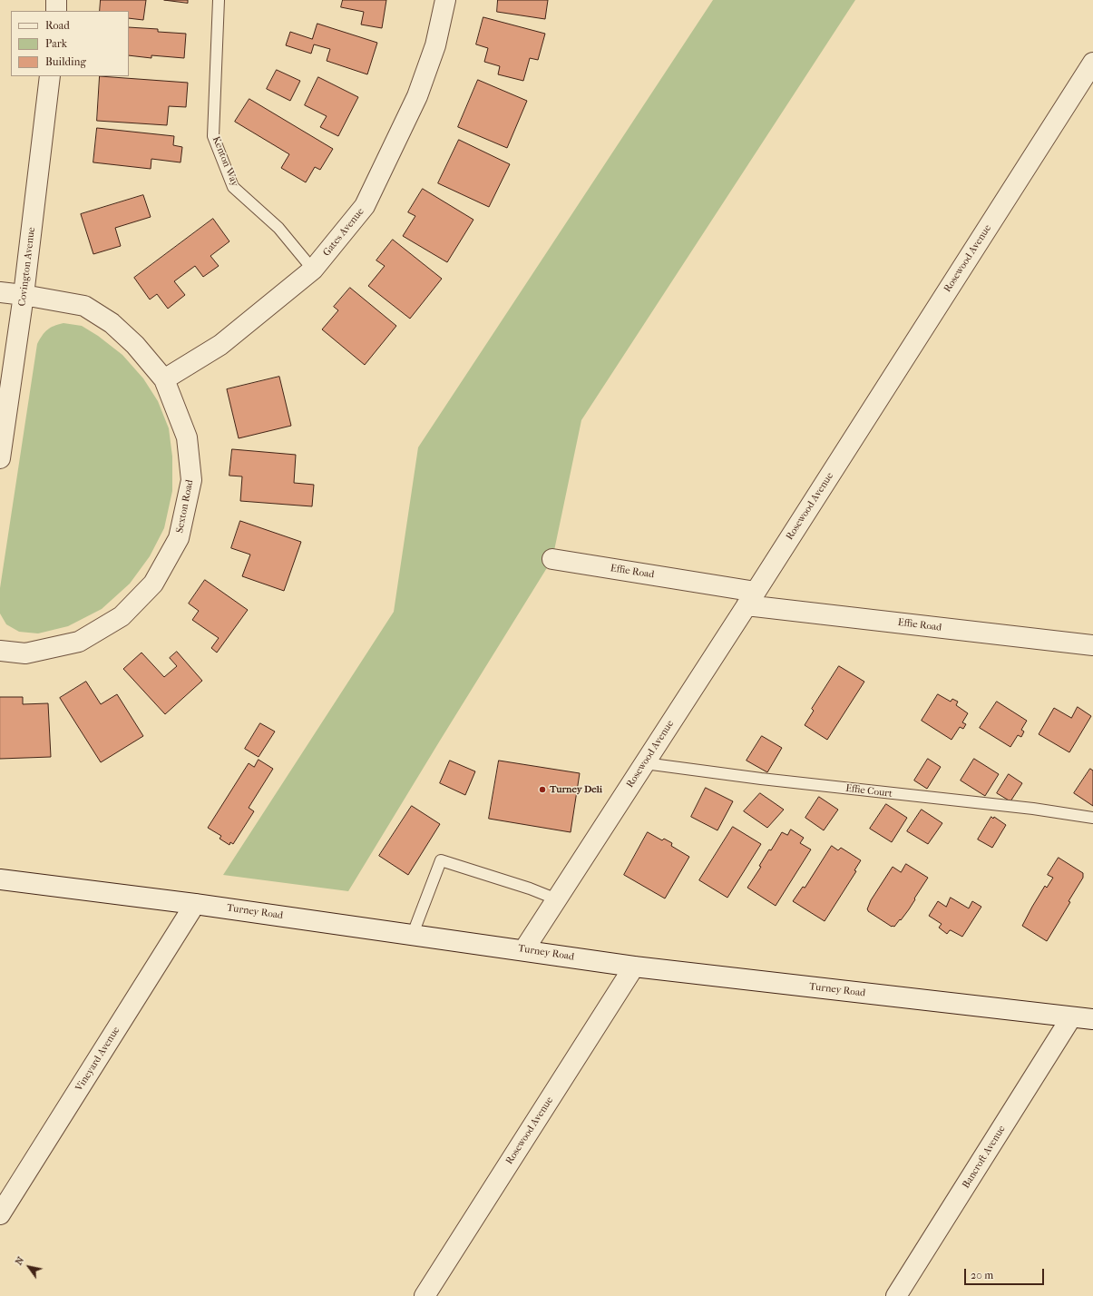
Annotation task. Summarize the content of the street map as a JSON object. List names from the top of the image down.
{
  "streets": {
    "street": [
      "Gates Avenue",
      "Rosewood Avenue",
      "Covington Avenue",
      "Sexton Road",
      "Effie Road",
      "Turney Road",
      "Vineyard Avenue",
      "Bancroft Avenue"
    ],
    "lane": ["Kenton Way", "Effie Court"]
  },
  "crossings": [
    ["Kenton Way", "Gates Avenue"],
    ["Gates Avenue", "Sexton Road"],
    ["Rosewood Avenue", "Effie Road"],
    ["Rosewood Avenue", "Effie Court"],
    ["Rosewood Avenue", "Turney Road"],
    ["Covington Avenue", "Sexton Road"],
    ["Turney Road", "Vineyard Avenue"],
    ["Turney Road", "Bancroft Avenue"]
  ],
  "places": ["Turney Deli"],
  "legend": ["Road", "Park", "Building"],
  "scale_bar": "20 m",
  "north": "top left"
}
